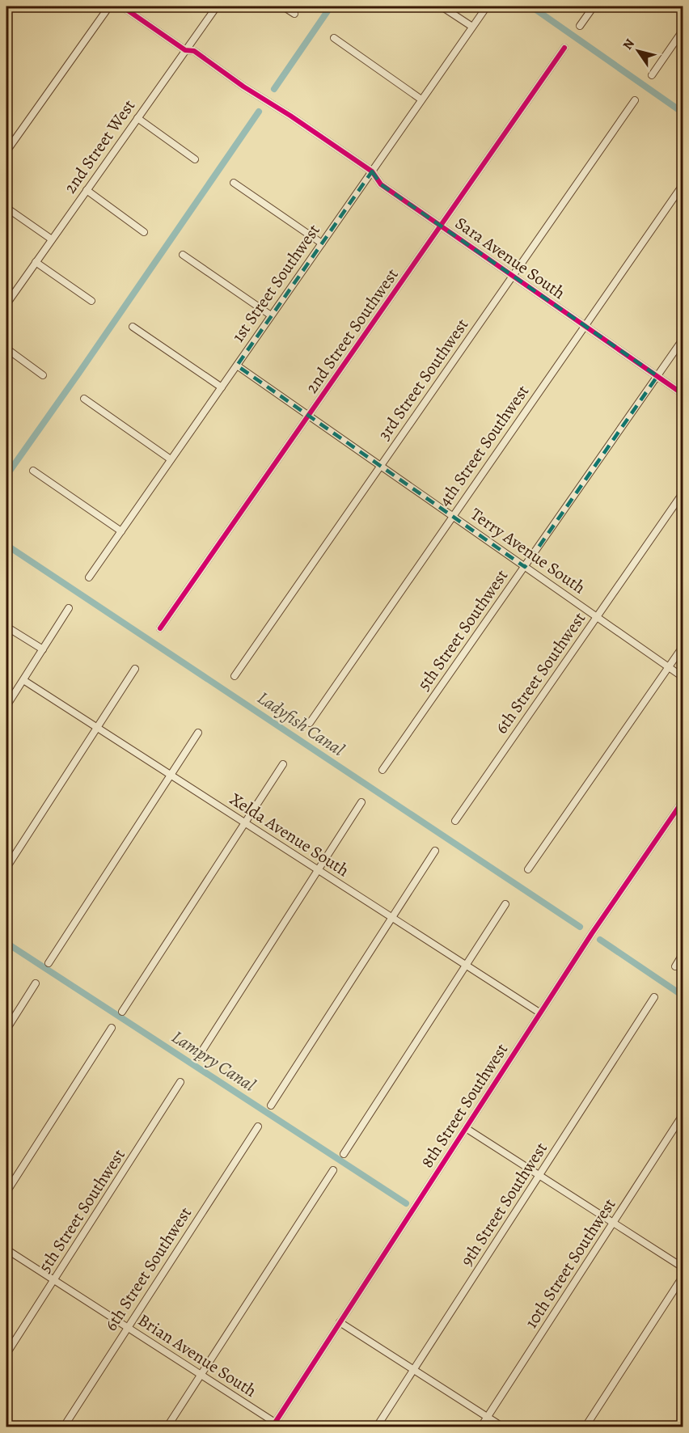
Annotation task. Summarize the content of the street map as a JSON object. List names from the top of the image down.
{
  "streets": {
    "street": [
      "2nd Street West",
      "Sara Avenue South",
      "1st Street Southwest",
      "2nd Street Southwest",
      "3rd Street Southwest",
      "4th Street Southwest",
      "Terry Avenue South",
      "5th Street Southwest",
      "6th Street Southwest",
      "Xelda Avenue South",
      "8th Street Southwest",
      "9th Street Southwest",
      "10th Street Southwest",
      "Brian Avenue South"
    ]
  },
  "crossings": [
    ["2nd Street West", "Sara Avenue South"],
    ["Sara Avenue South", "1st Street Southwest"],
    ["Sara Avenue South", "2nd Street Southwest"],
    ["Sara Avenue South", "3rd Street Southwest"],
    ["Sara Avenue South", "4th Street Southwest"],
    ["Sara Avenue South", "5th Street Southwest"],
    ["1st Street Southwest", "Terry Avenue South"],
    ["2nd Street Southwest", "Terry Avenue South"],
    ["3rd Street Southwest", "Terry Avenue South"],
    ["4th Street Southwest", "Terry Avenue South"],
    ["Terry Avenue South", "5th Street Southwest"],
    ["Terry Avenue South", "6th Street Southwest"],
    ["5th Street Southwest", "Brian Avenue South"],
    ["6th Street Southwest", "Brian Avenue South"],
    ["Xelda Avenue South", "8th Street Southwest"],
    ["8th Street Southwest", "Brian Avenue South"]
  ],
  "water": ["Ladyfish Canal", "Lampry Canal"],
  "north": "top left"
}
